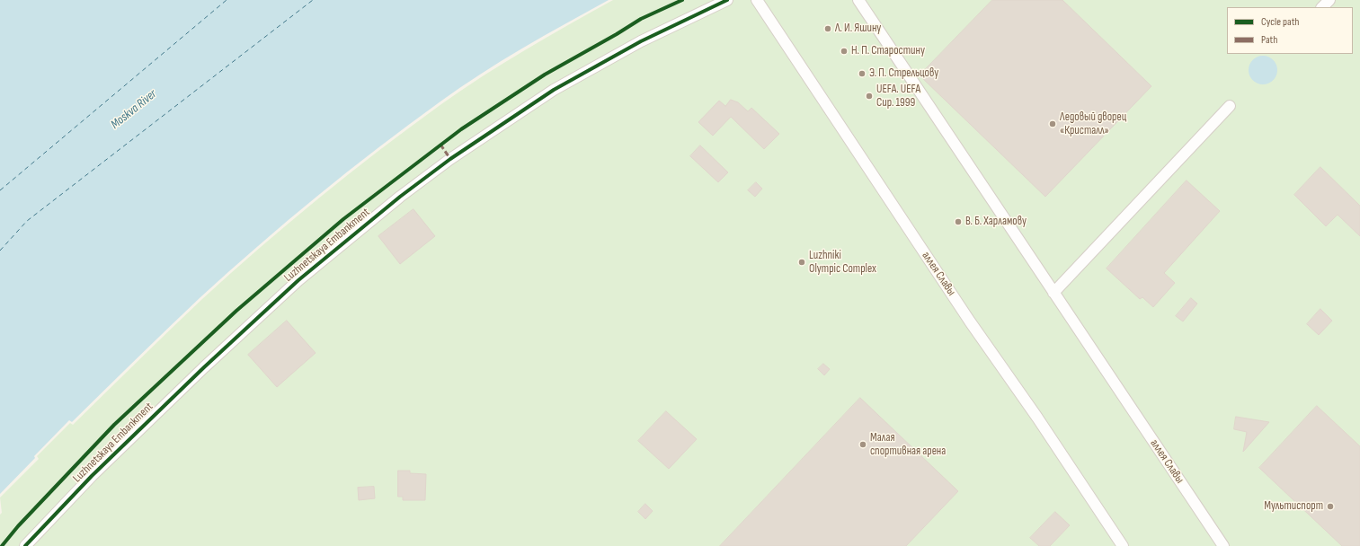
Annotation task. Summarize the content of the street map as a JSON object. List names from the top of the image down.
{
  "streets": {
    "street": ["Luzhnetskaya Embankment", "аллея Славы"]
  },
  "water": ["Moskva River"],
  "places": [
    "Л. И. Яшину",
    "Н. П. Старостину",
    "Э. П. Стрельцову",
    "UEFA. UEFA Cup. 1999",
    "Ледовый дворец «Кристалл»",
    "В. Б. Харламову",
    "Luzhniki Olympic Complex",
    "Малая спортивная арена",
    "Мультиспорт"
  ],
  "legend": ["Cycle path", "Path"]
}
